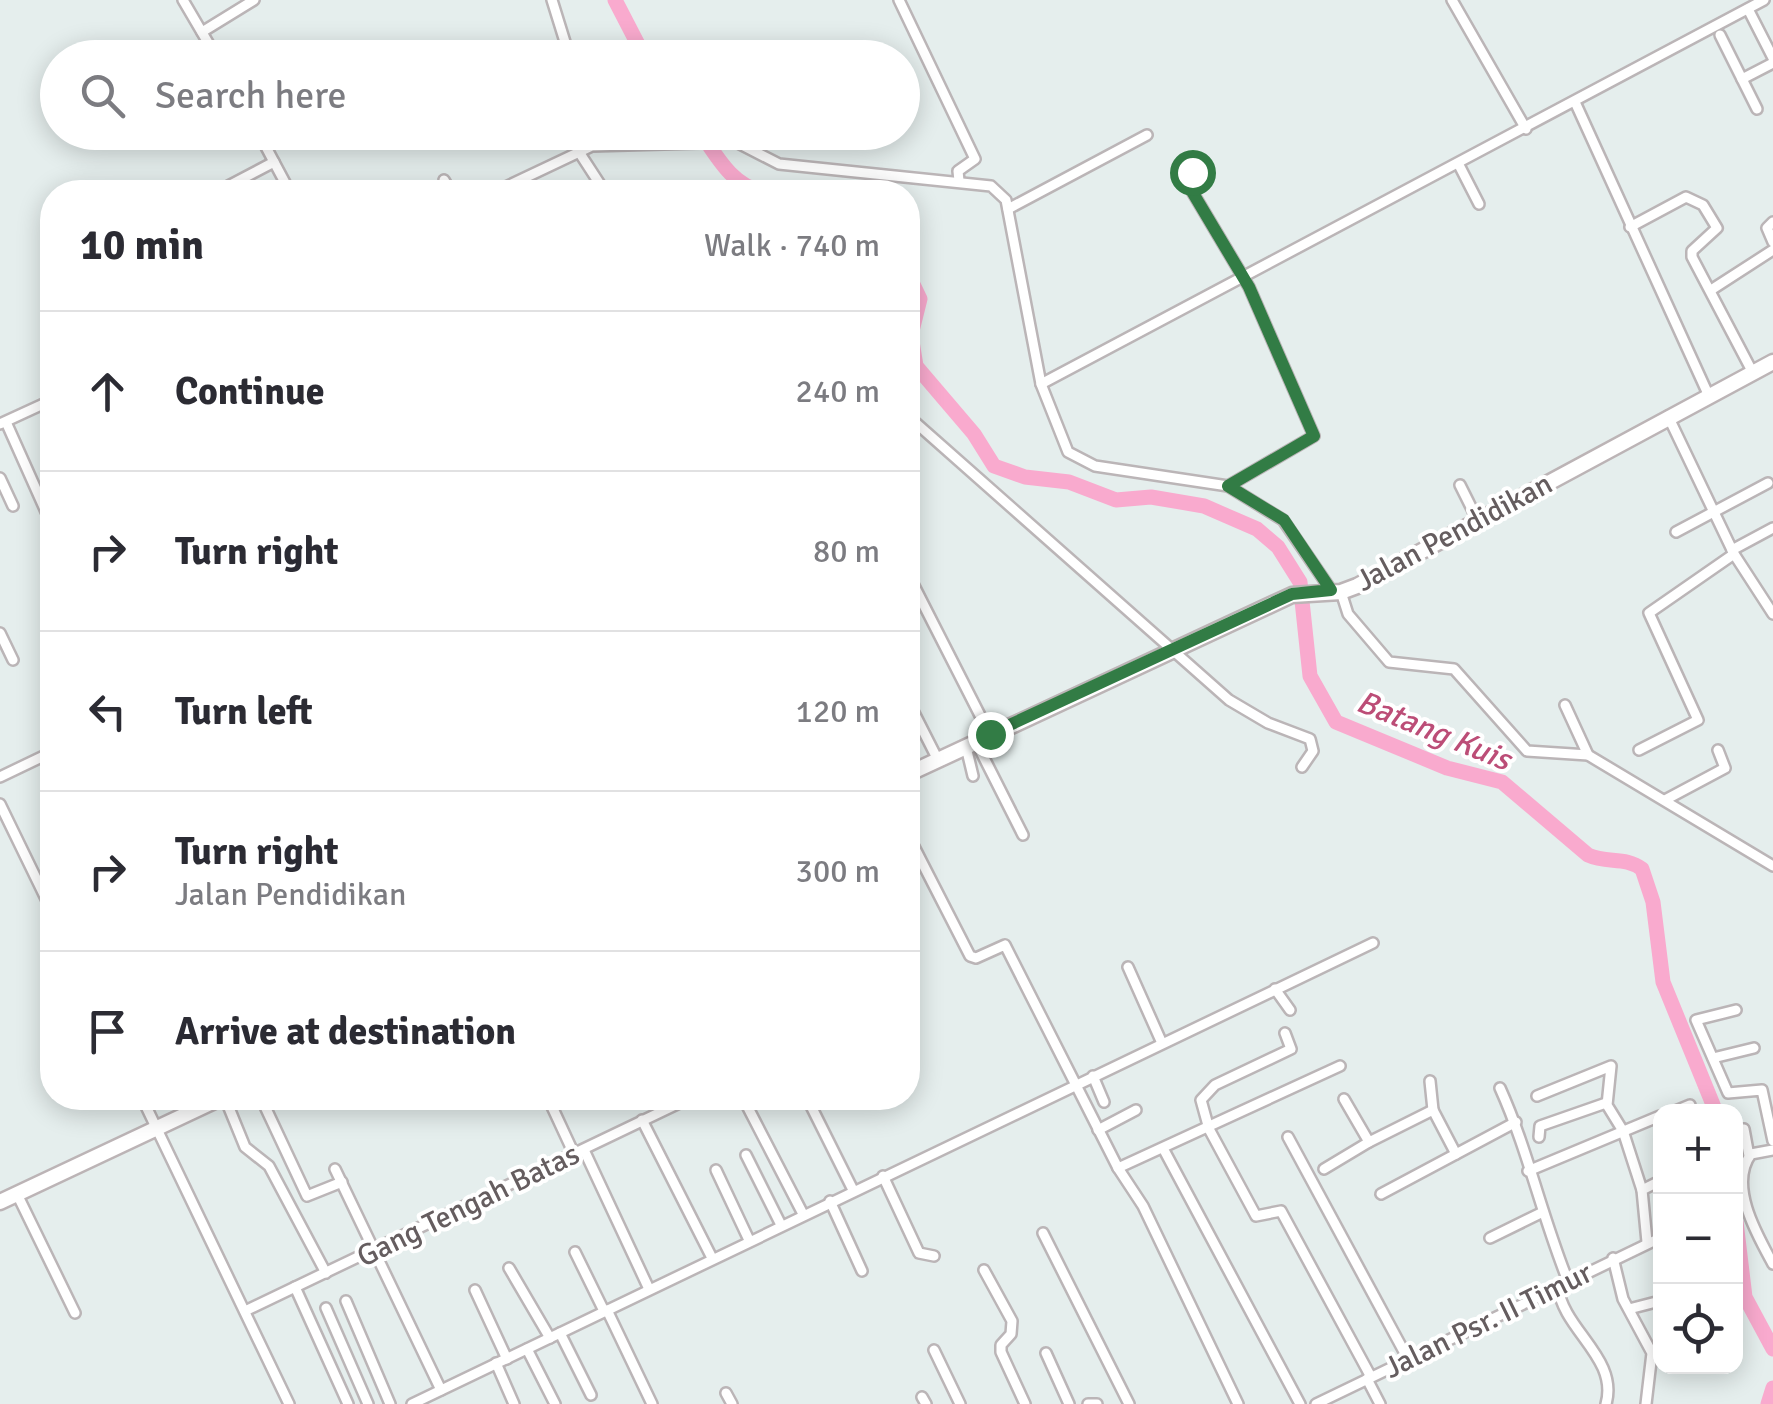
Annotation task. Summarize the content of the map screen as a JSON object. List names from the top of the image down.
{
  "streets": {
    "main road": ["Jalan Pendidikan"],
    "street": ["Gang Tengah Batas", "Jalan Psr. II Timur"]
  },
  "water": ["Batang Kuis"],
  "page": {
    "search": "Search here",
    "heading": ["10 min", "Walk · 740 m"],
    "list": [
      ["Continue", "240 m"],
      ["Turn right", "80 m"],
      ["Turn left", "120 m"],
      ["Turn right", "Jalan Pendidikan", "300 m"],
      "Arrive at destination"
    ],
    "map_buttons": ["+", "−"]
  }
}
